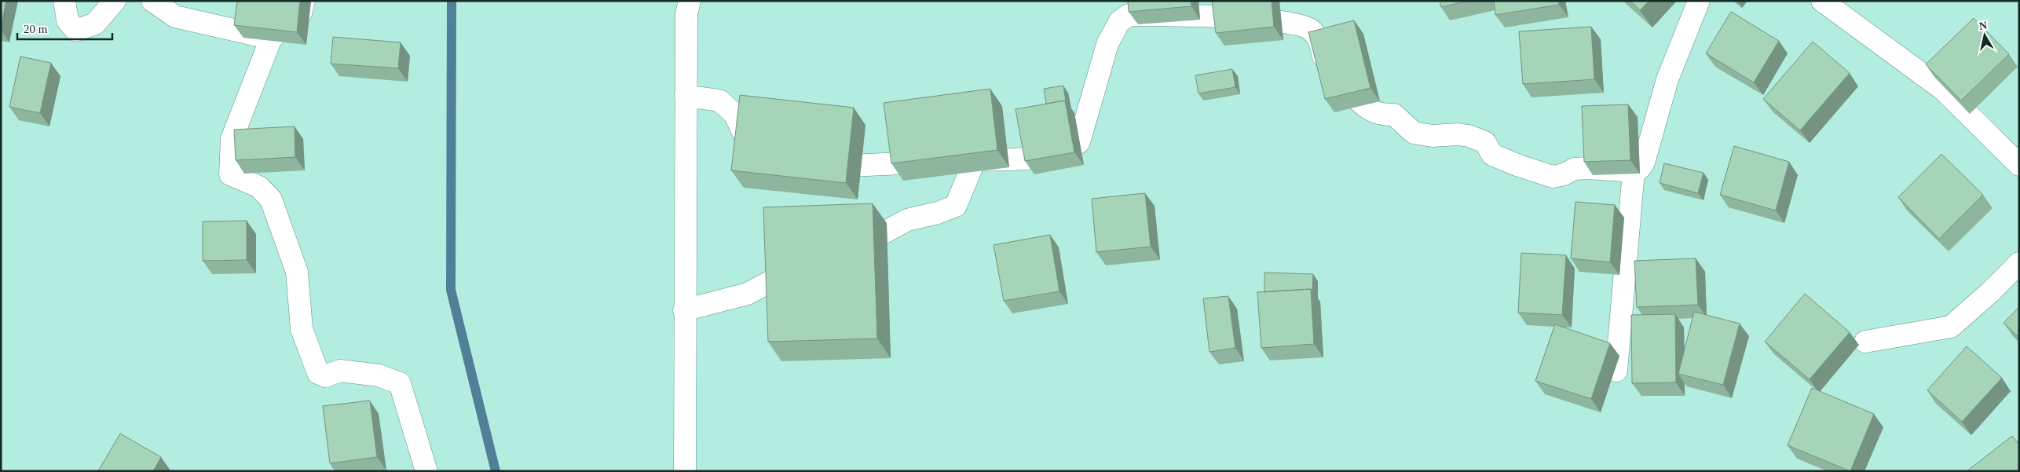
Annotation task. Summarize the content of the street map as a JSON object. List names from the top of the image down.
{
  "scale_bar": "20 m",
  "north": "top"
}
